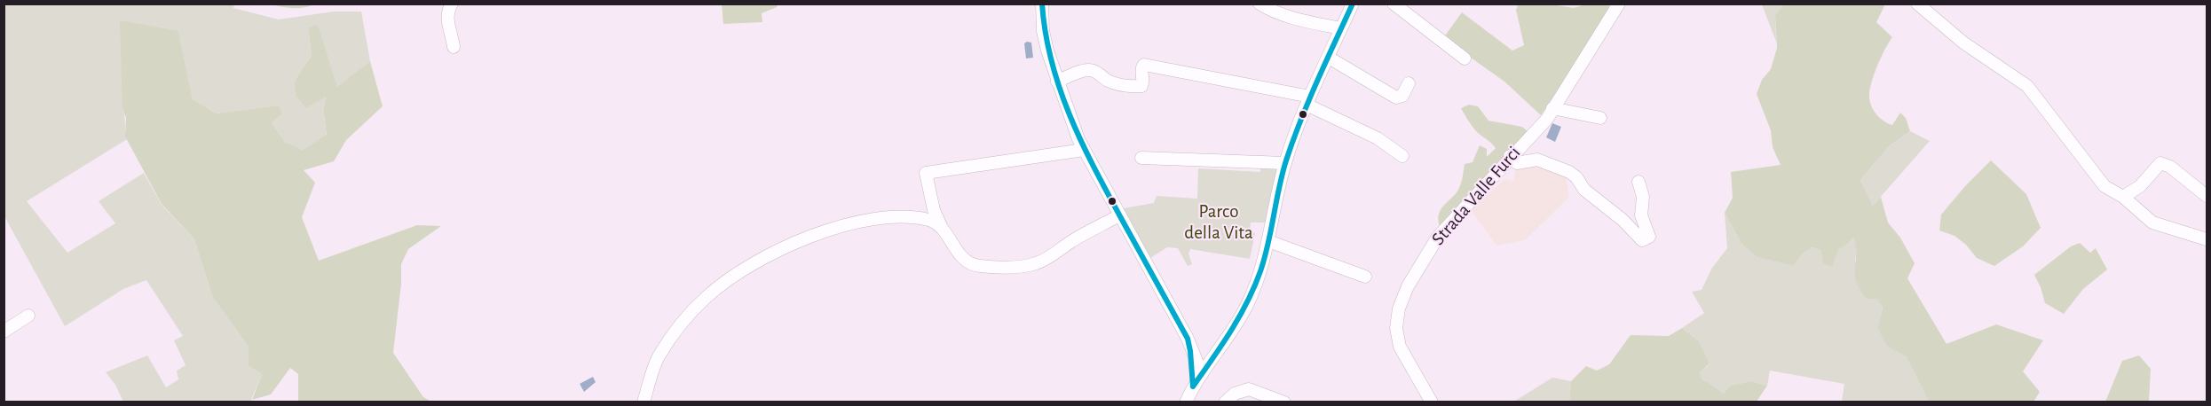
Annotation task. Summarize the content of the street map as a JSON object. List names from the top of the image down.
{
  "streets": {
    "street": ["Strada Valle Furci"]
  },
  "parks": ["Parco della Vita"]
}
